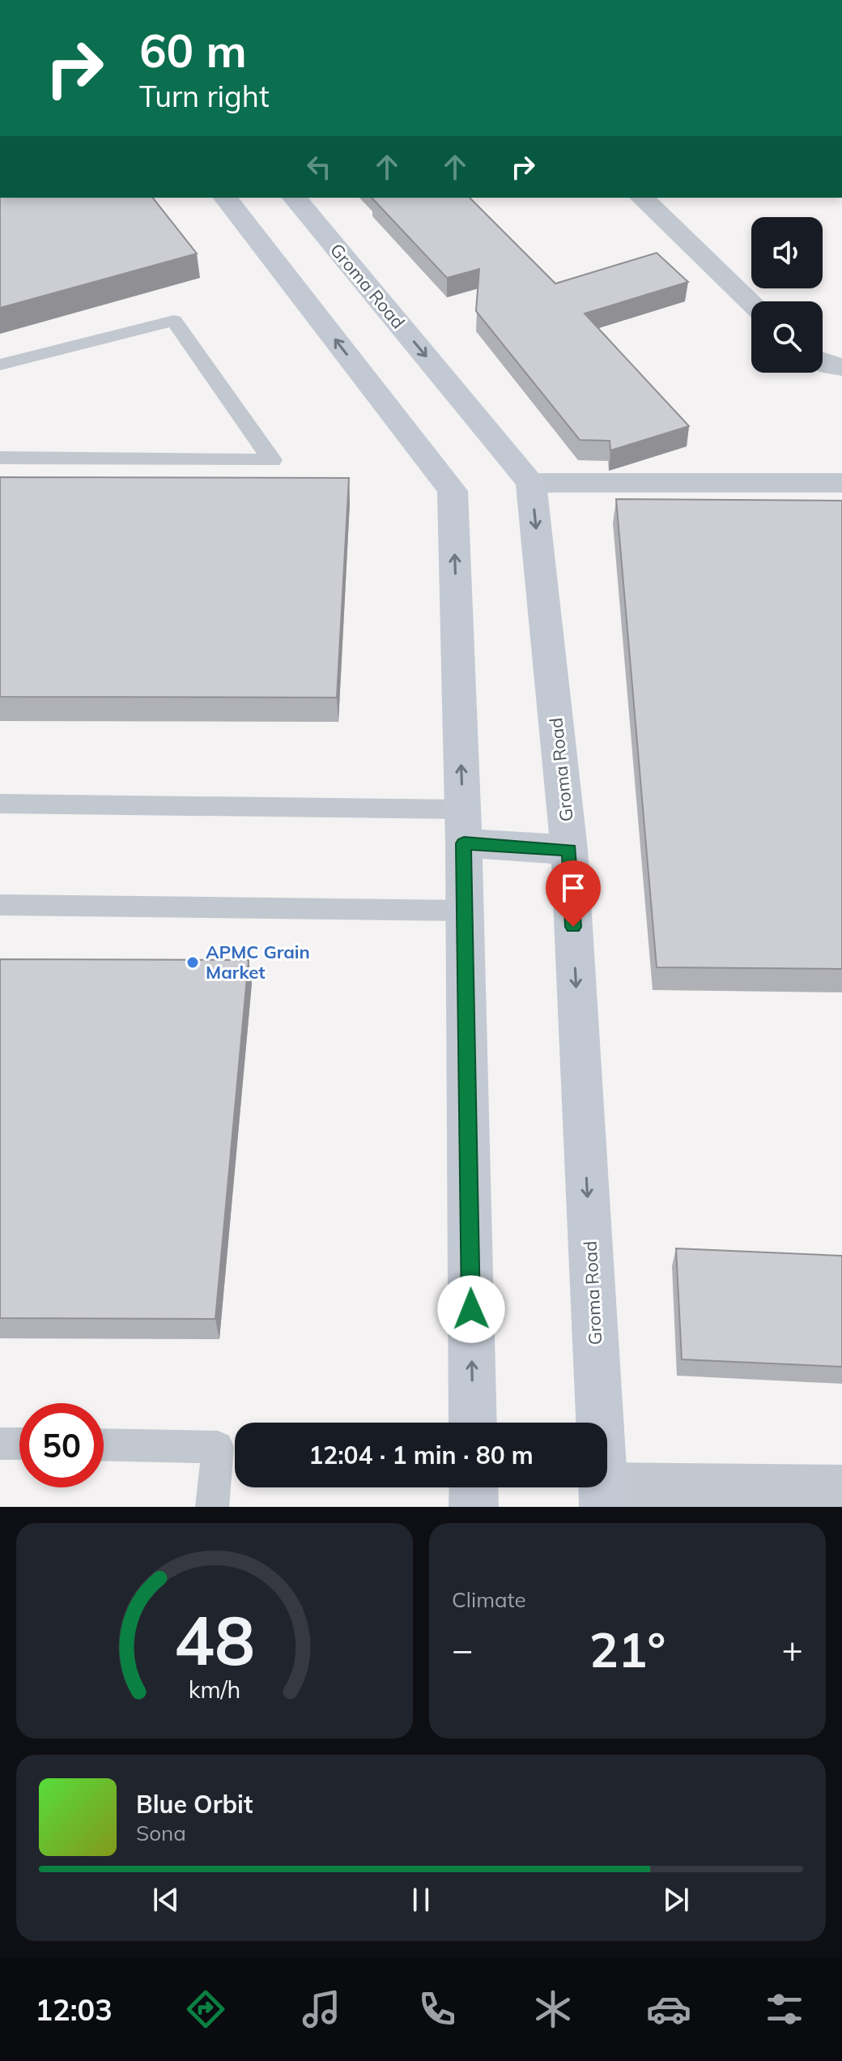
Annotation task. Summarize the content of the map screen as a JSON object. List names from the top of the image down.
{
  "streets": {
    "main road": ["Groma Road"]
  },
  "places": ["APMC Grain Market"],
  "page": {
    "turn": ["60 m", "Turn right"],
    "limit": "50",
    "trip": "12:04 · 1 min · 80 m",
    "tile": "Climate",
    "heat": ["−", "21°", "+"],
    "song": ["Blue Orbit", "Sona"],
    "tabs": "12:03",
    "gauge": ["48", "km/h"]
  }
}
